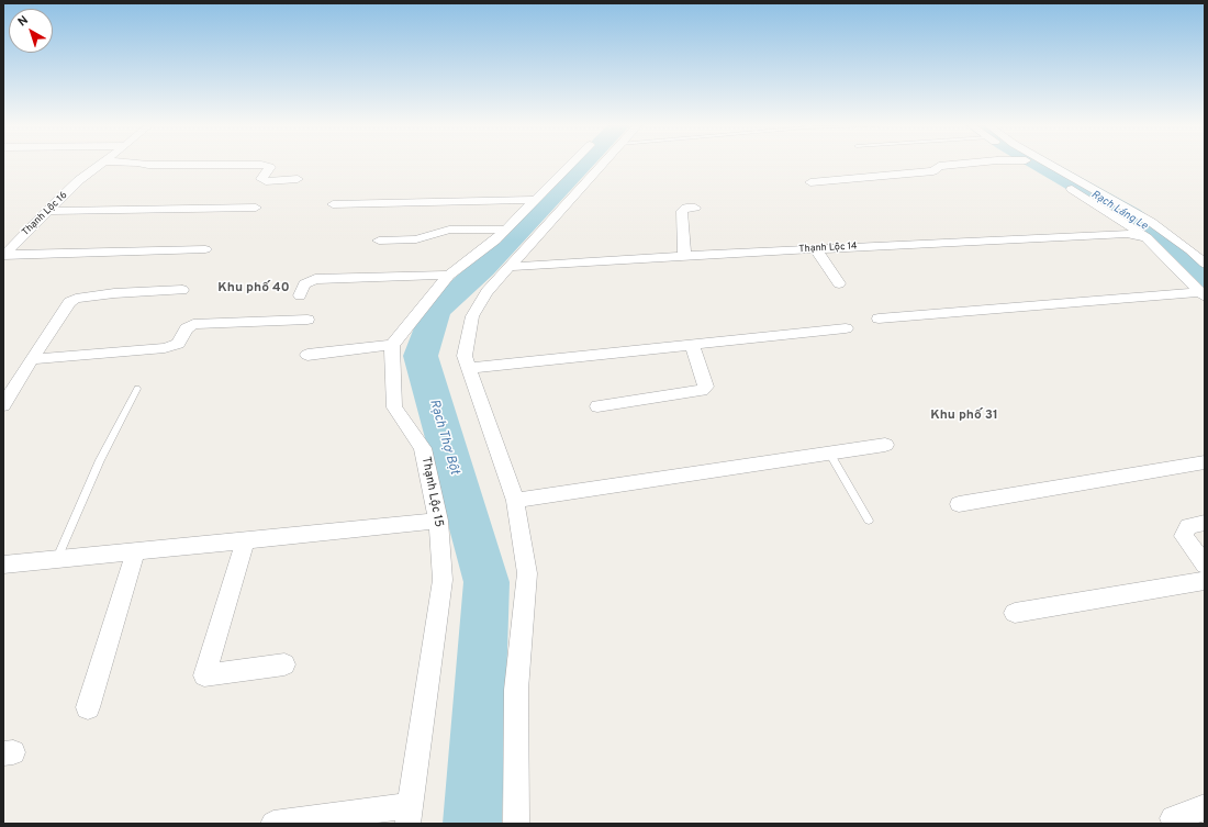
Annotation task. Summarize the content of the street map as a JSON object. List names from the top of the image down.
{
  "streets": {
    "street": ["Thạnh Lộc 16", "Thạnh Lộc 14", "Thạnh Lộc 15"]
  },
  "districts": ["Khu phố 40", "Khu phố 31"],
  "water": ["Rạch Láng Le", "Rạch Thợ Bột"],
  "north": "top left"
}
